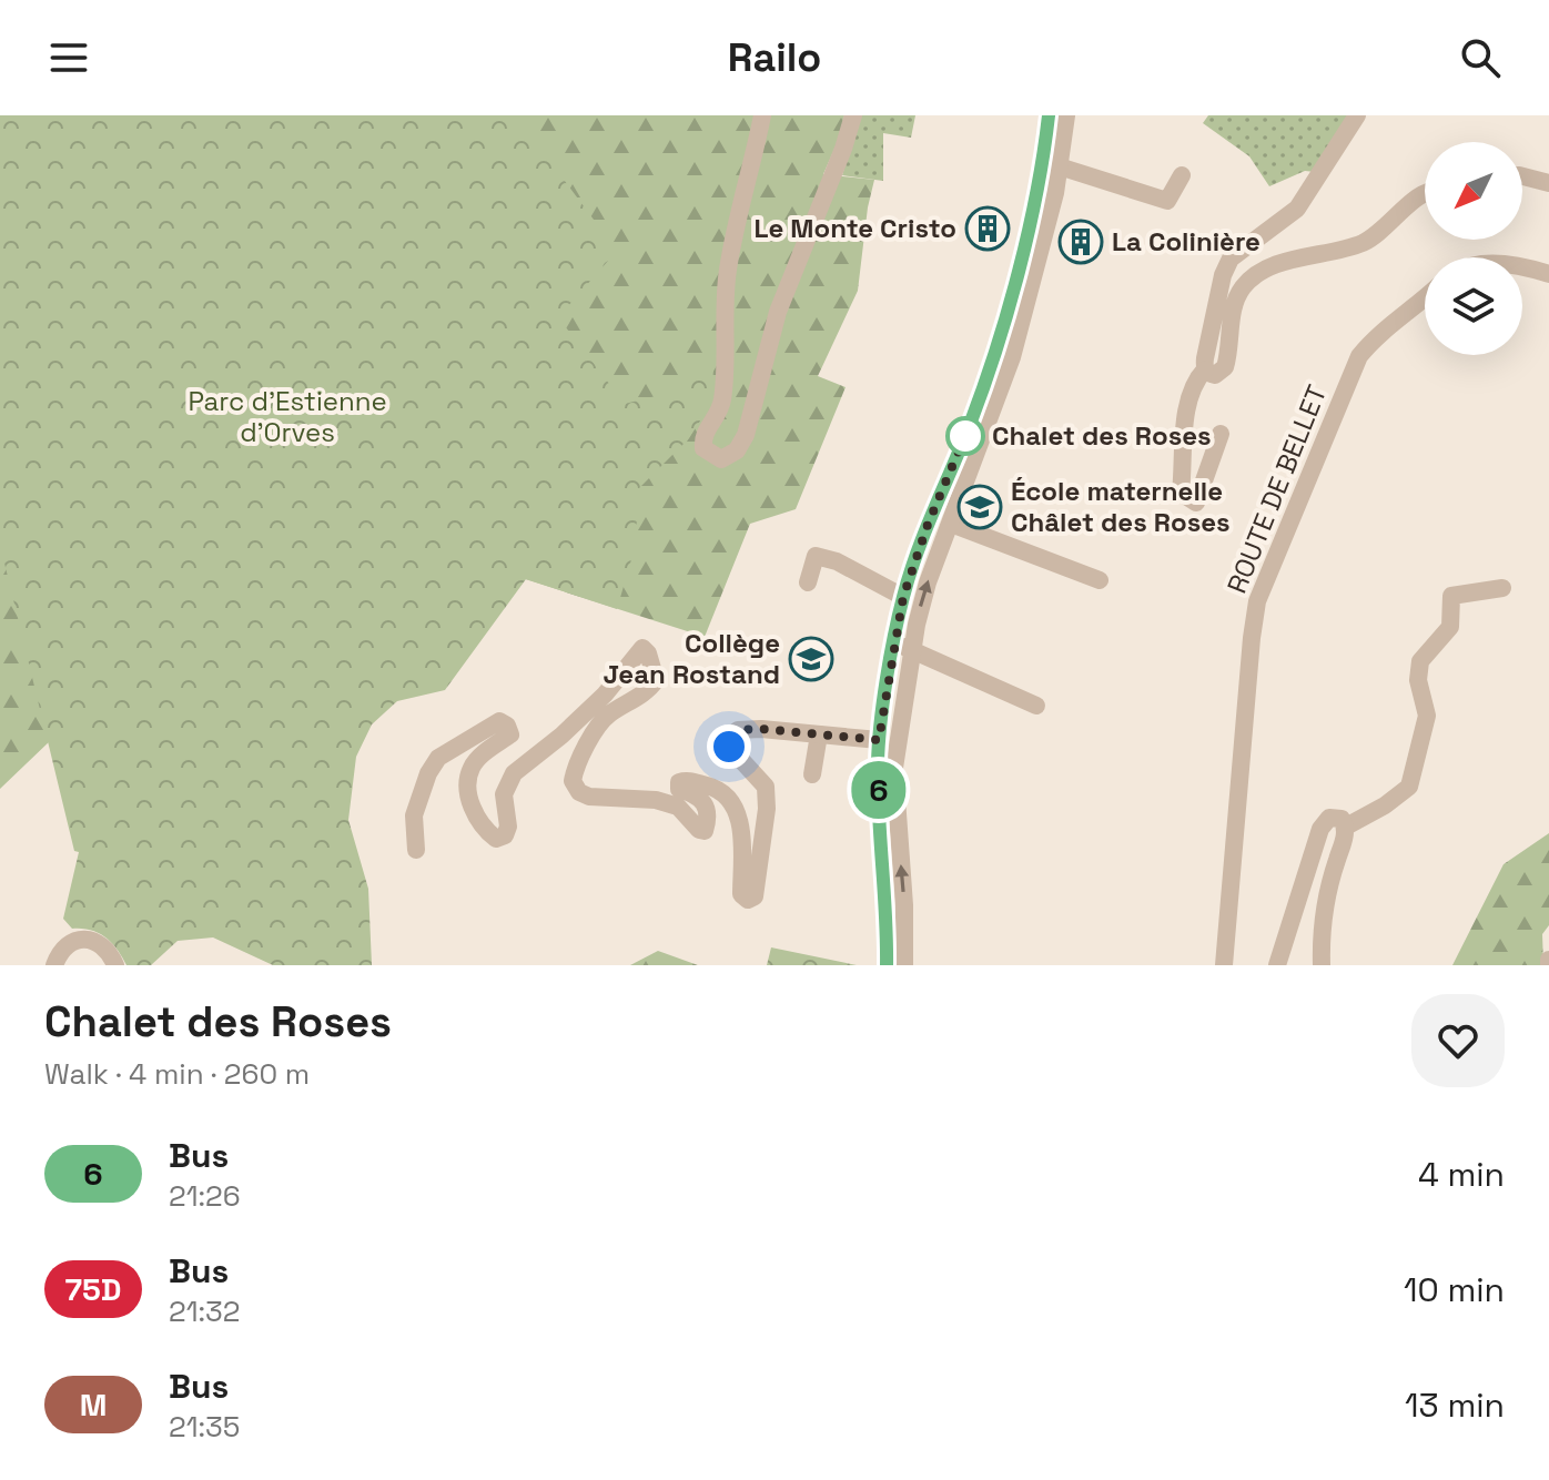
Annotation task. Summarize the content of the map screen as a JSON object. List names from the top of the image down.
{
  "streets": {
    "street": ["ROUTE DE BELLET"]
  },
  "parks": ["Parc d'Estienne d'Orves"],
  "places": {
    "building": ["Le Monte Cristo", "La Colinière"],
    "other": ["Chalet des Roses"],
    "school or university": ["École maternelle Châlet des Roses", "Collège Jean Rostand"]
  },
  "lines": ["bus line 6"],
  "north": "bottom left",
  "page": {
    "header": "Railo",
    "on_map": "6",
    "heading": ["Chalet des Roses", "Walk · 4 min · 260 m"],
    "list": [
      {
        "mark": "6",
        "name": "Bus",
        "note": "21:26",
        "value": "4 min"
      },
      {
        "mark": "75D",
        "name": "Bus",
        "note": "21:32",
        "value": "10 min"
      },
      {
        "mark": "M",
        "name": "Bus",
        "note": "21:35",
        "value": "13 min"
      }
    ]
  }
}
